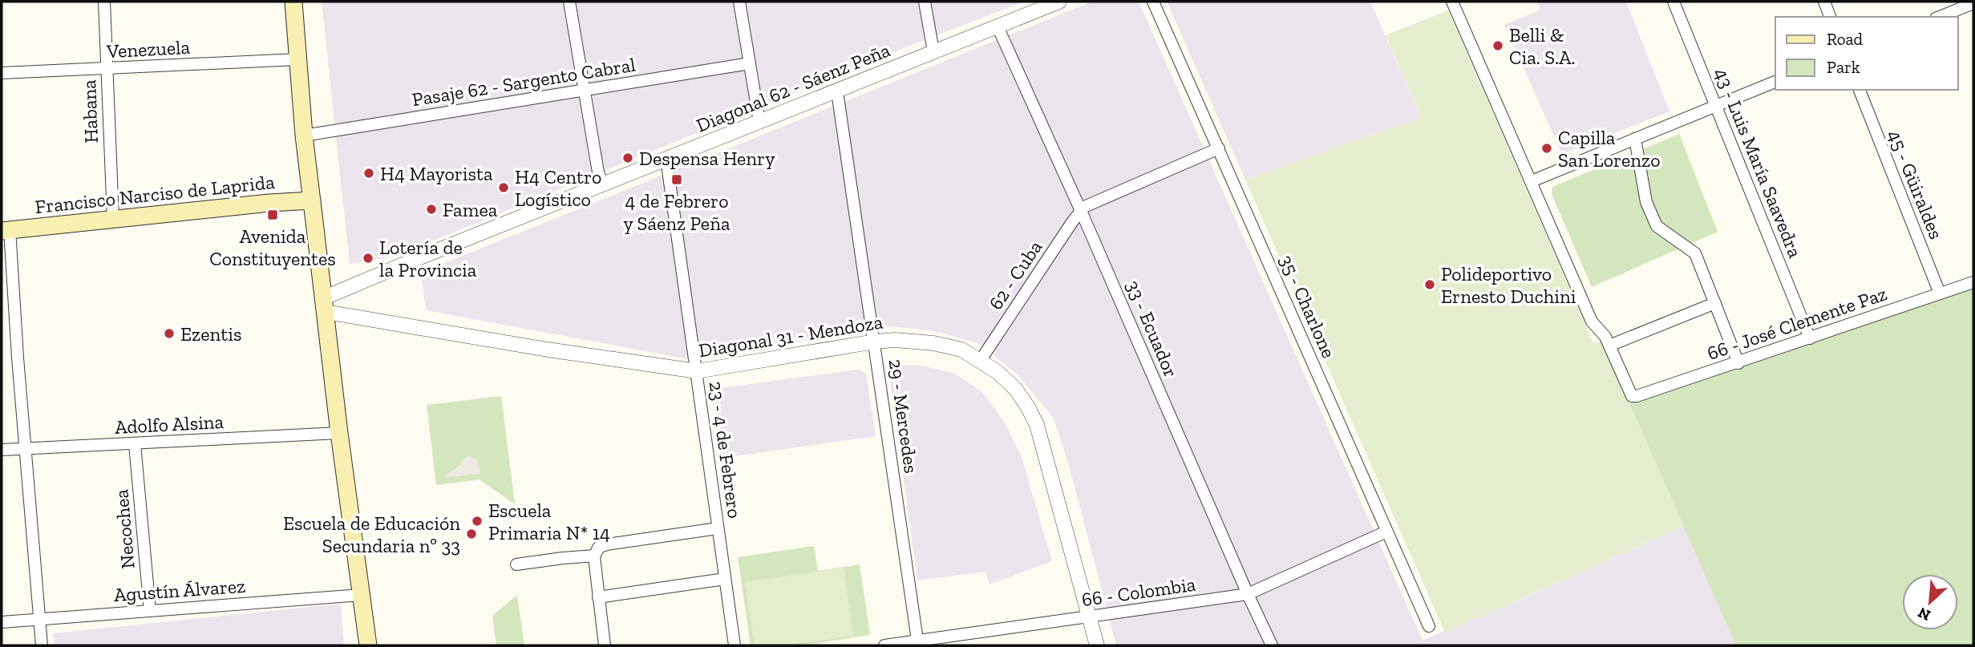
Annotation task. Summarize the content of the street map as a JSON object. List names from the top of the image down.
{
  "streets": {
    "main road": ["Francisco Narciso de Laprida"],
    "street": [
      "Venezuela",
      "Pasaje 62 - Sargento Cabral",
      "Diagonal 62 - Sáenz Peña",
      "Habana",
      "43 - Luis María Saavedra",
      "45 - Güiraldes",
      "62 - Cuba",
      "35 - Charlone",
      "66 - José Clemente Paz",
      "33 - Ecuador",
      "Diagonal 31 - Mendoza",
      "29 - Mercedes",
      "Adolfo Alsina",
      "23 - 4 de Febrero",
      "Necochea",
      "Agustín Álvarez",
      "66 - Colombia"
    ]
  },
  "crossings": [
    ["Venezuela", "Habana"],
    ["Diagonal 62 - Sáenz Peña", "33 - Ecuador"],
    ["Diagonal 62 - Sáenz Peña", "Diagonal 31 - Mendoza"],
    ["Diagonal 62 - Sáenz Peña", "29 - Mercedes"],
    ["Diagonal 62 - Sáenz Peña", "23 - 4 de Febrero"],
    ["Habana", "Francisco Narciso de Laprida"],
    ["43 - Luis María Saavedra", "66 - José Clemente Paz"],
    ["45 - Güiraldes", "66 - José Clemente Paz"],
    ["62 - Cuba", "33 - Ecuador"],
    ["62 - Cuba", "Diagonal 31 - Mendoza"],
    ["35 - Charlone", "66 - Colombia"],
    ["33 - Ecuador", "66 - Colombia"],
    ["Diagonal 31 - Mendoza", "29 - Mercedes"],
    ["Diagonal 31 - Mendoza", "23 - 4 de Febrero"],
    ["Diagonal 31 - Mendoza", "66 - Colombia"],
    ["29 - Mercedes", "66 - Colombia"],
    ["Adolfo Alsina", "Necochea"],
    ["Necochea", "Agustín Álvarez"]
  ],
  "places": {
    "other": [
      "Belli & Cia. S.A.",
      "Capilla San Lorenzo",
      "Despensa Henry",
      "H4 Mayorista",
      "H4 Centro Logístico",
      "Famea",
      "Lotería de la Provincia",
      "Polideportivo Ernesto Duchini",
      "Ezentis",
      "Escuela Primaria N* 14",
      "Escuela de Educación Secundaria nº 33"
    ],
    "transit": ["4 de Febrero y Sáenz Peña", "Avenida Constituyentes"]
  },
  "legend": ["Road", "Park"],
  "north": "bottom left"
}
